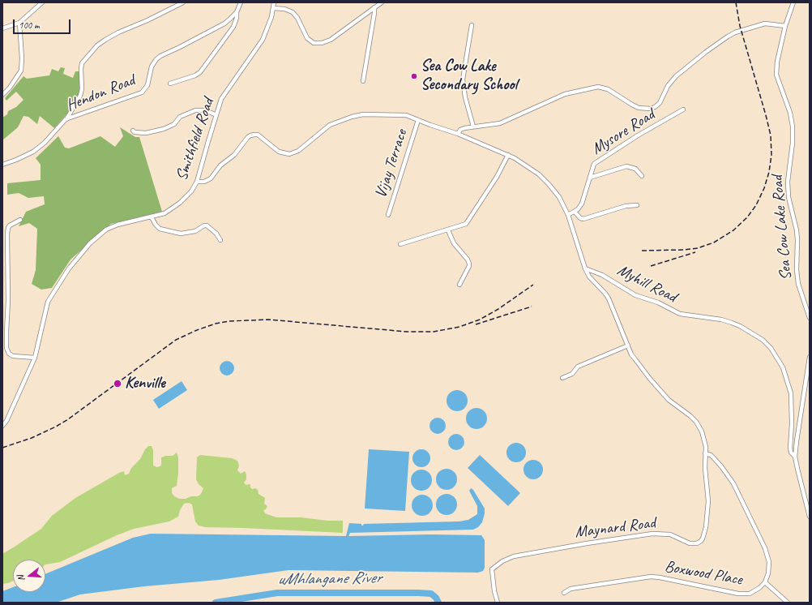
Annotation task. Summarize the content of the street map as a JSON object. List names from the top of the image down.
{
  "streets": {
    "street": [
      "Hendon Road",
      "Mysore Road",
      "Smithfield Road",
      "Vijay Terrace",
      "Sea Cow Lake Road",
      "Myhill Road",
      "Maynard Road",
      "Boxwood Place"
    ]
  },
  "crossings": [
    ["Myhill Road", "Maynard Road"],
    ["Maynard Road", "Boxwood Place"]
  ],
  "water": ["uMhlangane River"],
  "places": ["Sea Cow Lake Secondary School", "Kenville"],
  "scale_bar": "100 m",
  "north": "left"
}
